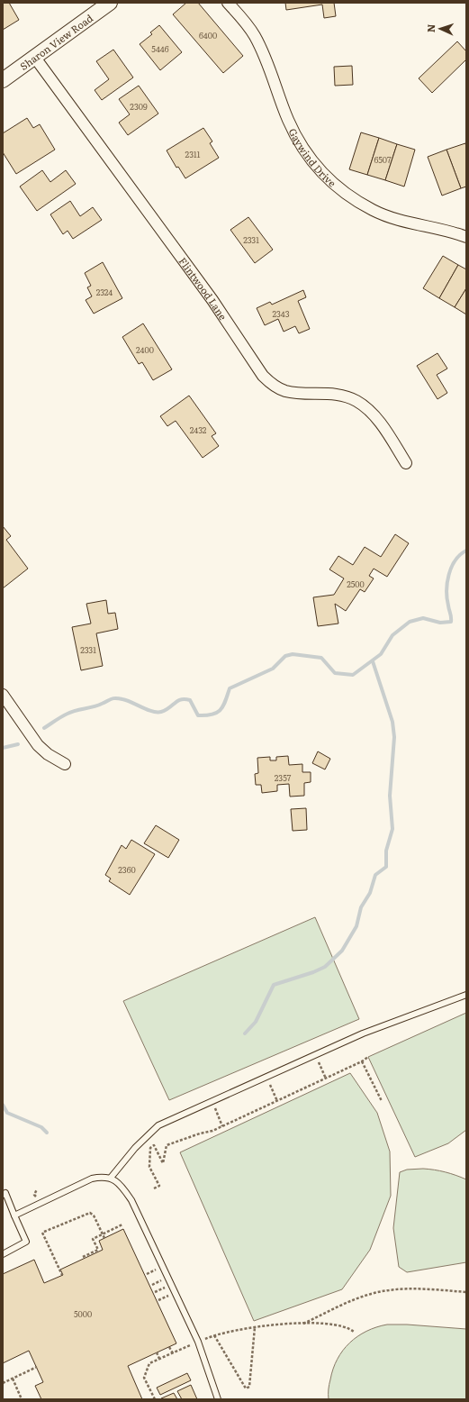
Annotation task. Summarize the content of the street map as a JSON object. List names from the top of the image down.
{
  "streets": {
    "street": ["Sharon View Road", "Gaywind Drive", "Flintwood Lane"]
  },
  "crossings": [
    ["Sharon View Road", "Flintwood Lane"]
  ],
  "house_numbers": [
    "6400",
    "5446",
    "2309",
    "2311",
    "6507",
    "2331",
    "2324",
    "2343",
    "2400",
    "2432",
    "2500",
    "2331",
    "2357",
    "2360",
    "5000"
  ],
  "north": "left"
}
